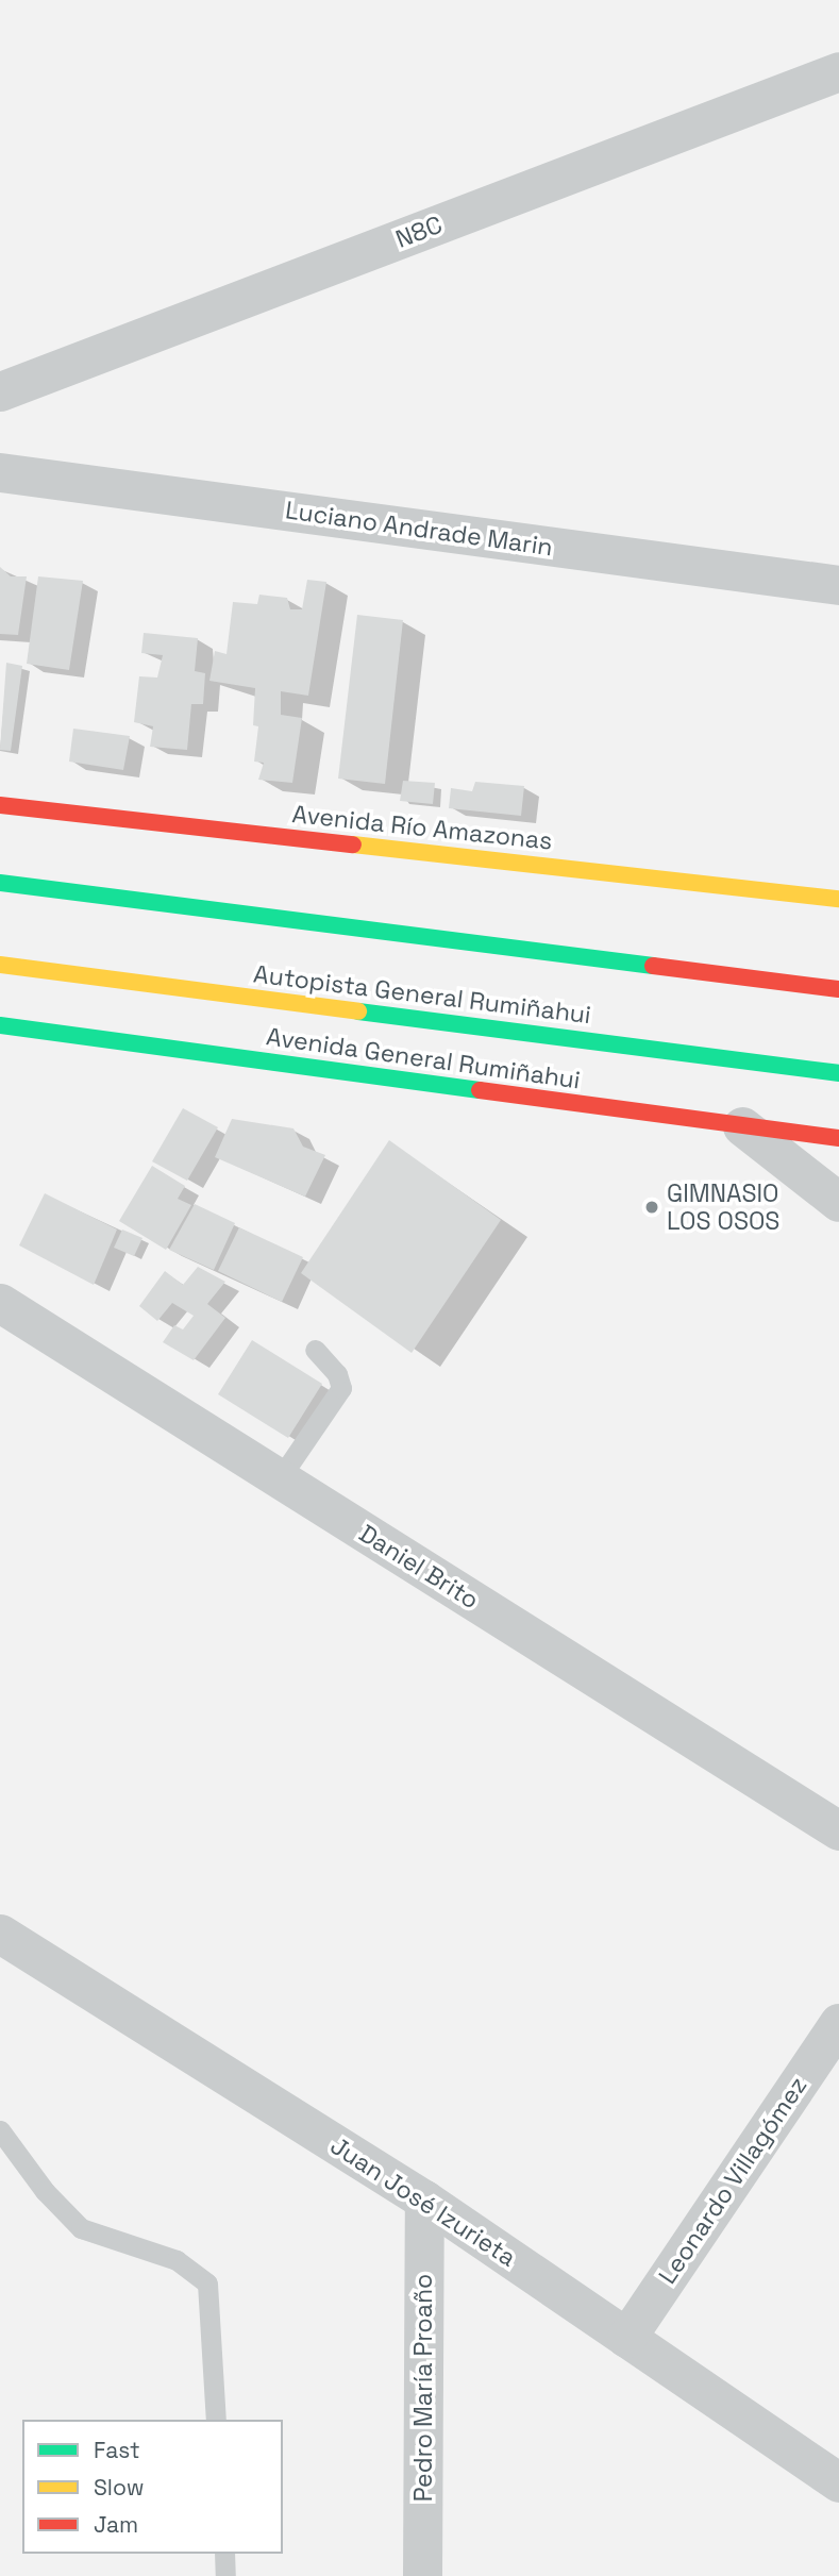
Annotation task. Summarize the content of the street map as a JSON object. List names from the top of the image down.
{
  "streets": {
    "main road": ["Avenida Río Amazonas", "Autopista General Rumiñahui", "Avenida General Rumiñahui"],
    "street": [
      "N8C",
      "Luciano Andrade Marin",
      "Daniel Brito",
      "Leonardo Villagómez",
      "Juan José Izurieta",
      "Pedro María Proaño"
    ]
  },
  "crossings": [
    ["Leonardo Villagómez", "Juan José Izurieta"],
    ["Juan José Izurieta", "Pedro María Proaño"]
  ],
  "places": ["GIMNASIO LOS OSOS"],
  "legend": ["Fast", "Slow", "Jam"]
}
